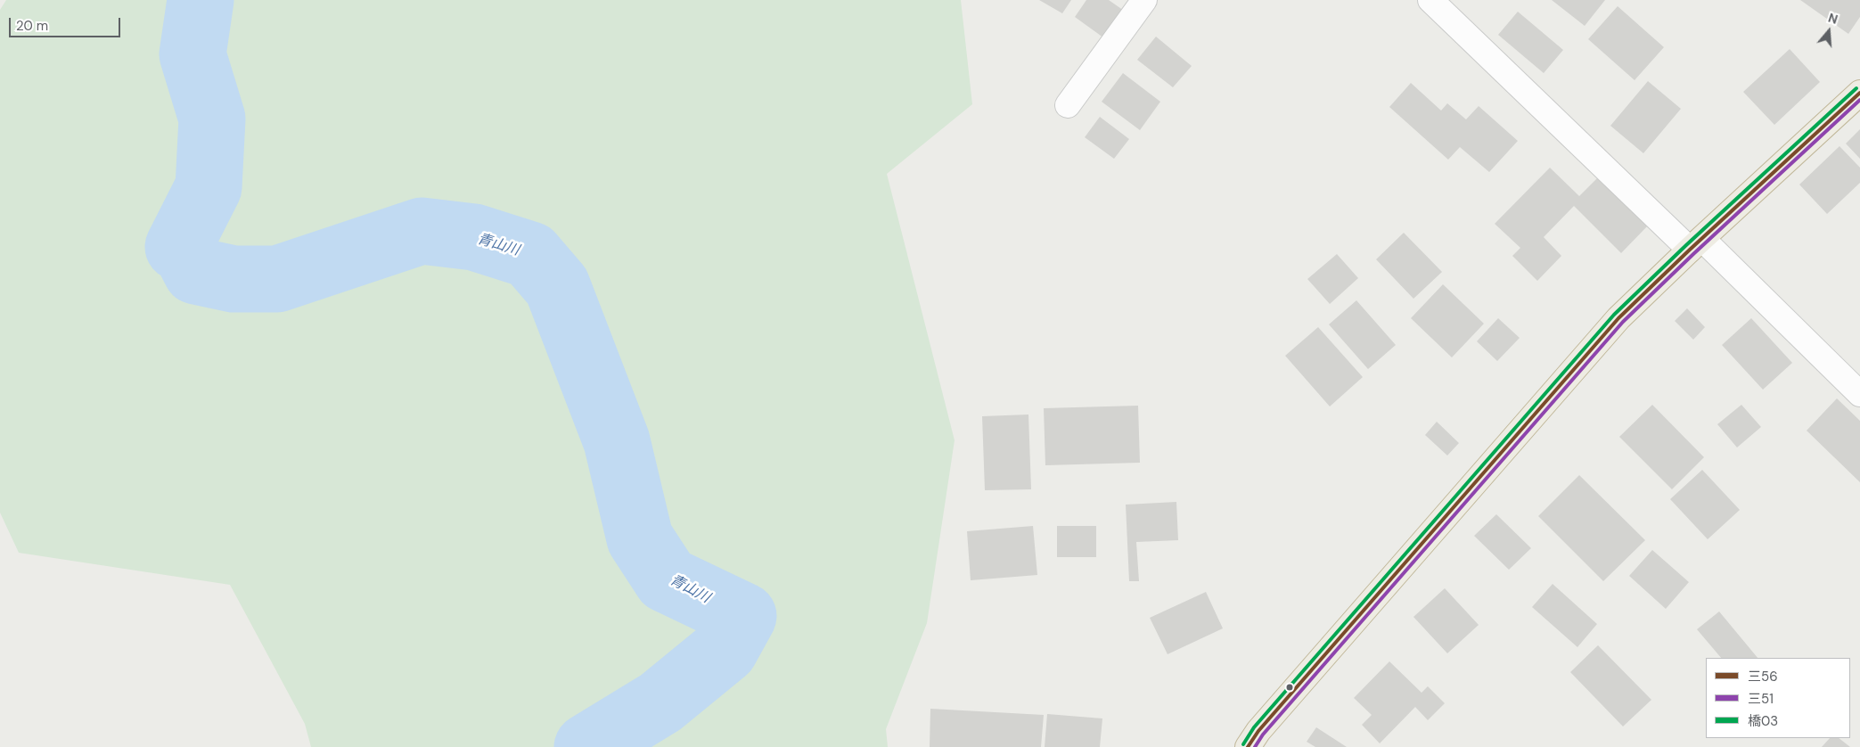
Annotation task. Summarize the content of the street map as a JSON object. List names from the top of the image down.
{
  "water": ["青山川"],
  "lines": ["transit line 橋03", "transit line 三56", "transit line 三51"],
  "legend": ["三56", "三51", "橋03"],
  "scale_bar": "20 m",
  "north": "top"
}
